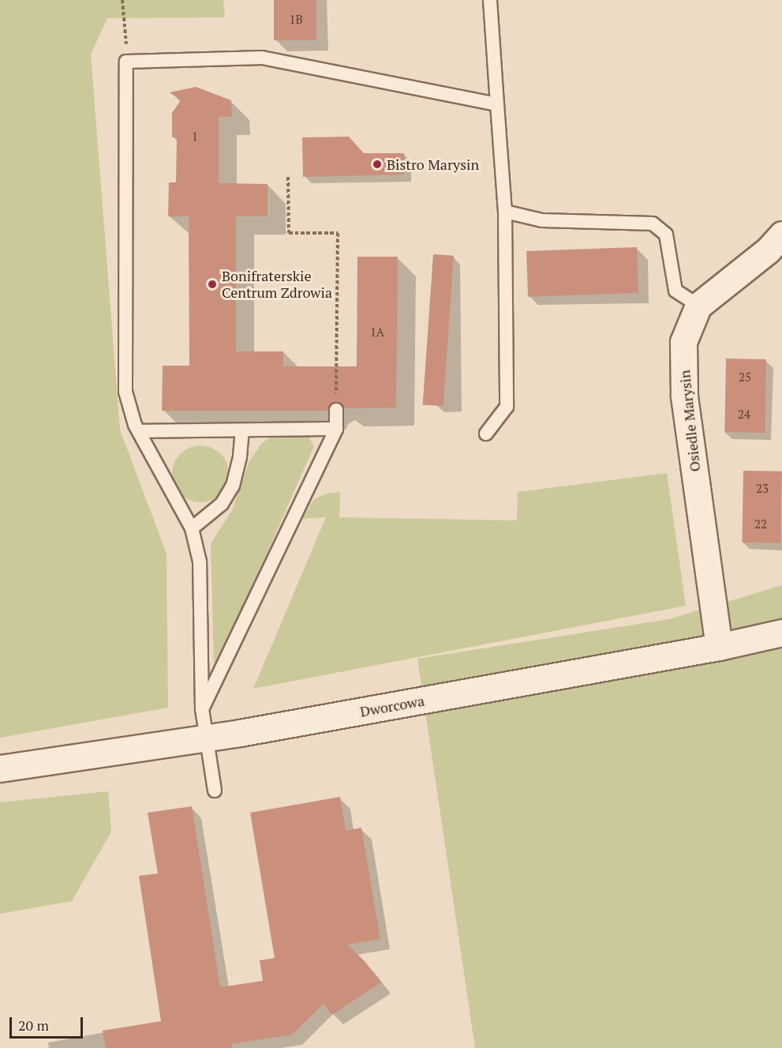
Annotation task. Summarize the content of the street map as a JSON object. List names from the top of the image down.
{
  "streets": {
    "street": ["Osiedle Marysin", "Dworcowa"]
  },
  "crossings": [
    ["Osiedle Marysin", "Dworcowa"]
  ],
  "places": ["Bistro Marysin", "Bonifraterskie Centrum Zdrowia"],
  "house_numbers": [
    "1B",
    "1",
    "1A",
    "25",
    "24",
    "23",
    "22"
  ],
  "scale_bar": "20 m"
}
